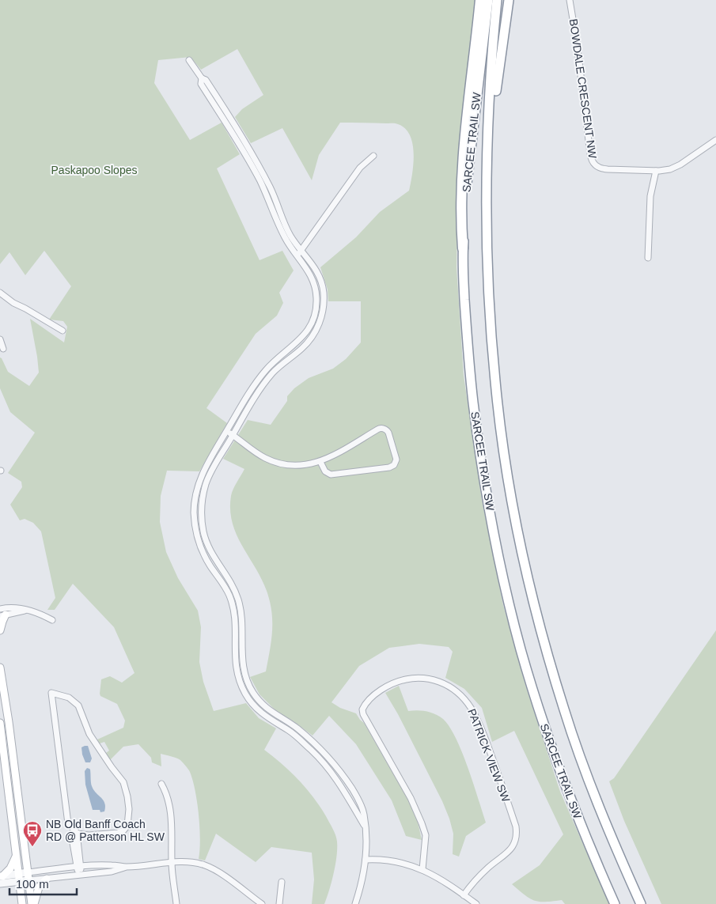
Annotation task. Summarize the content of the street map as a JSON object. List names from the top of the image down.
{
  "streets": {
    "highway": ["SARCEE TRAIL SW"],
    "street": ["BOWDALE CRESCENT NW", "PATRICK VIEW SW"]
  },
  "parks": ["Paskapoo Slopes"],
  "places": {
    "bus stop": ["NB Old Banff Coach RD @ Patterson HL SW"]
  },
  "scale_bar": "100 m"
}
